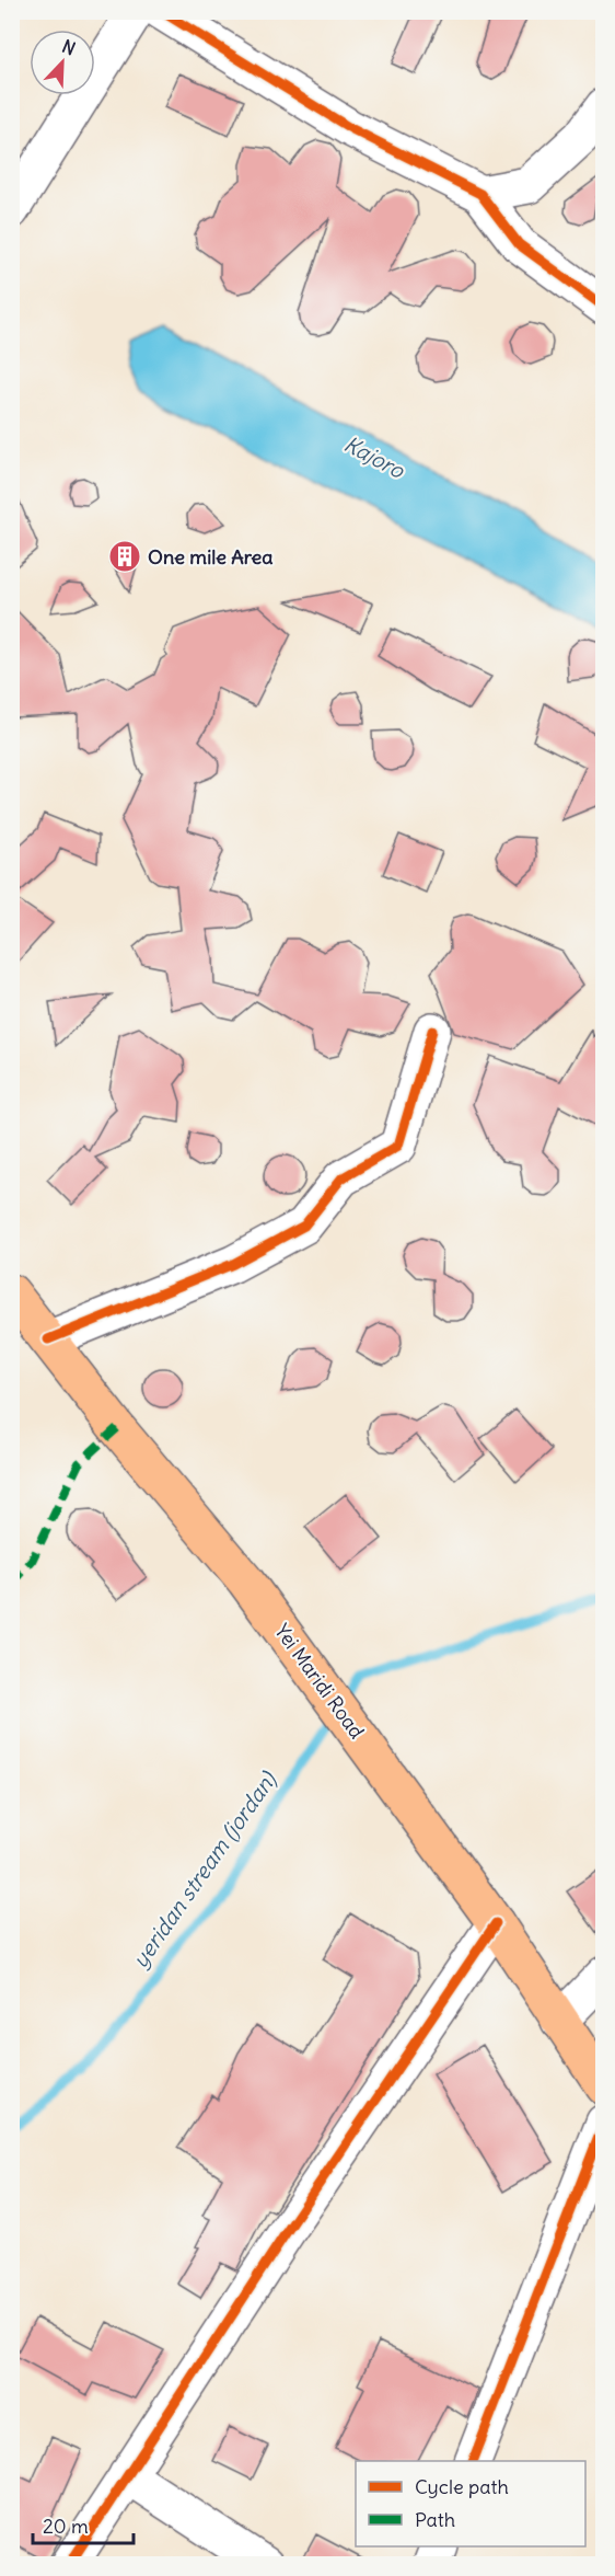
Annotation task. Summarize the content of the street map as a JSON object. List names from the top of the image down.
{
  "streets": {
    "main road": ["Yei Maridi Road"]
  },
  "water": ["Kajoro", "yeridan stream (jordan)"],
  "places": {
    "building": ["One mile Area"]
  },
  "legend": ["Cycle path", "Path"],
  "scale_bar": "20 m",
  "north": "top right"
}
